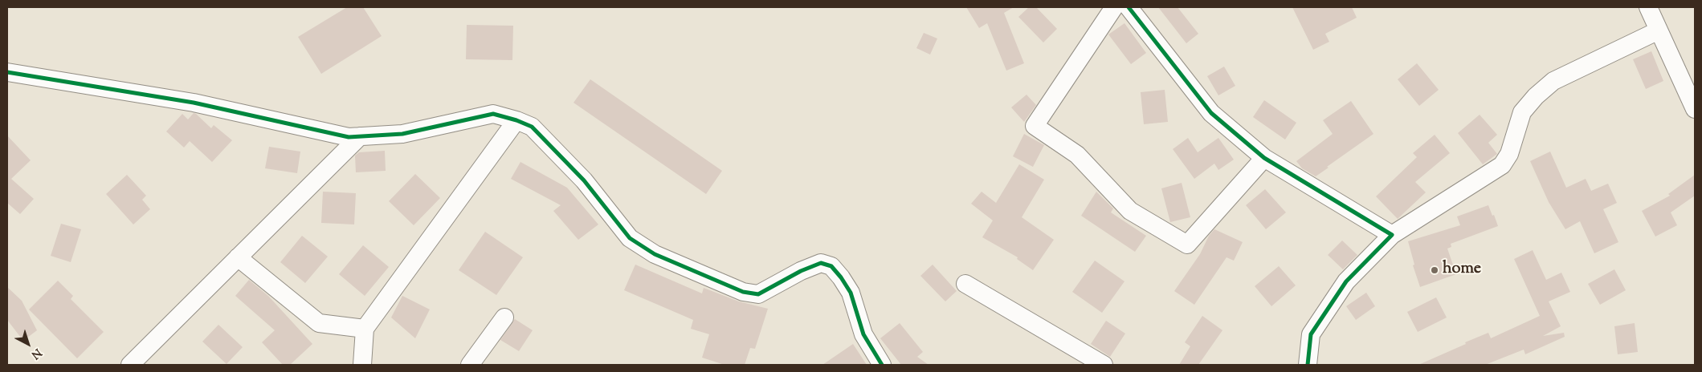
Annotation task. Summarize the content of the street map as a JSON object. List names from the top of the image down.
{
  "places": ["home"],
  "north": "bottom right"
}
